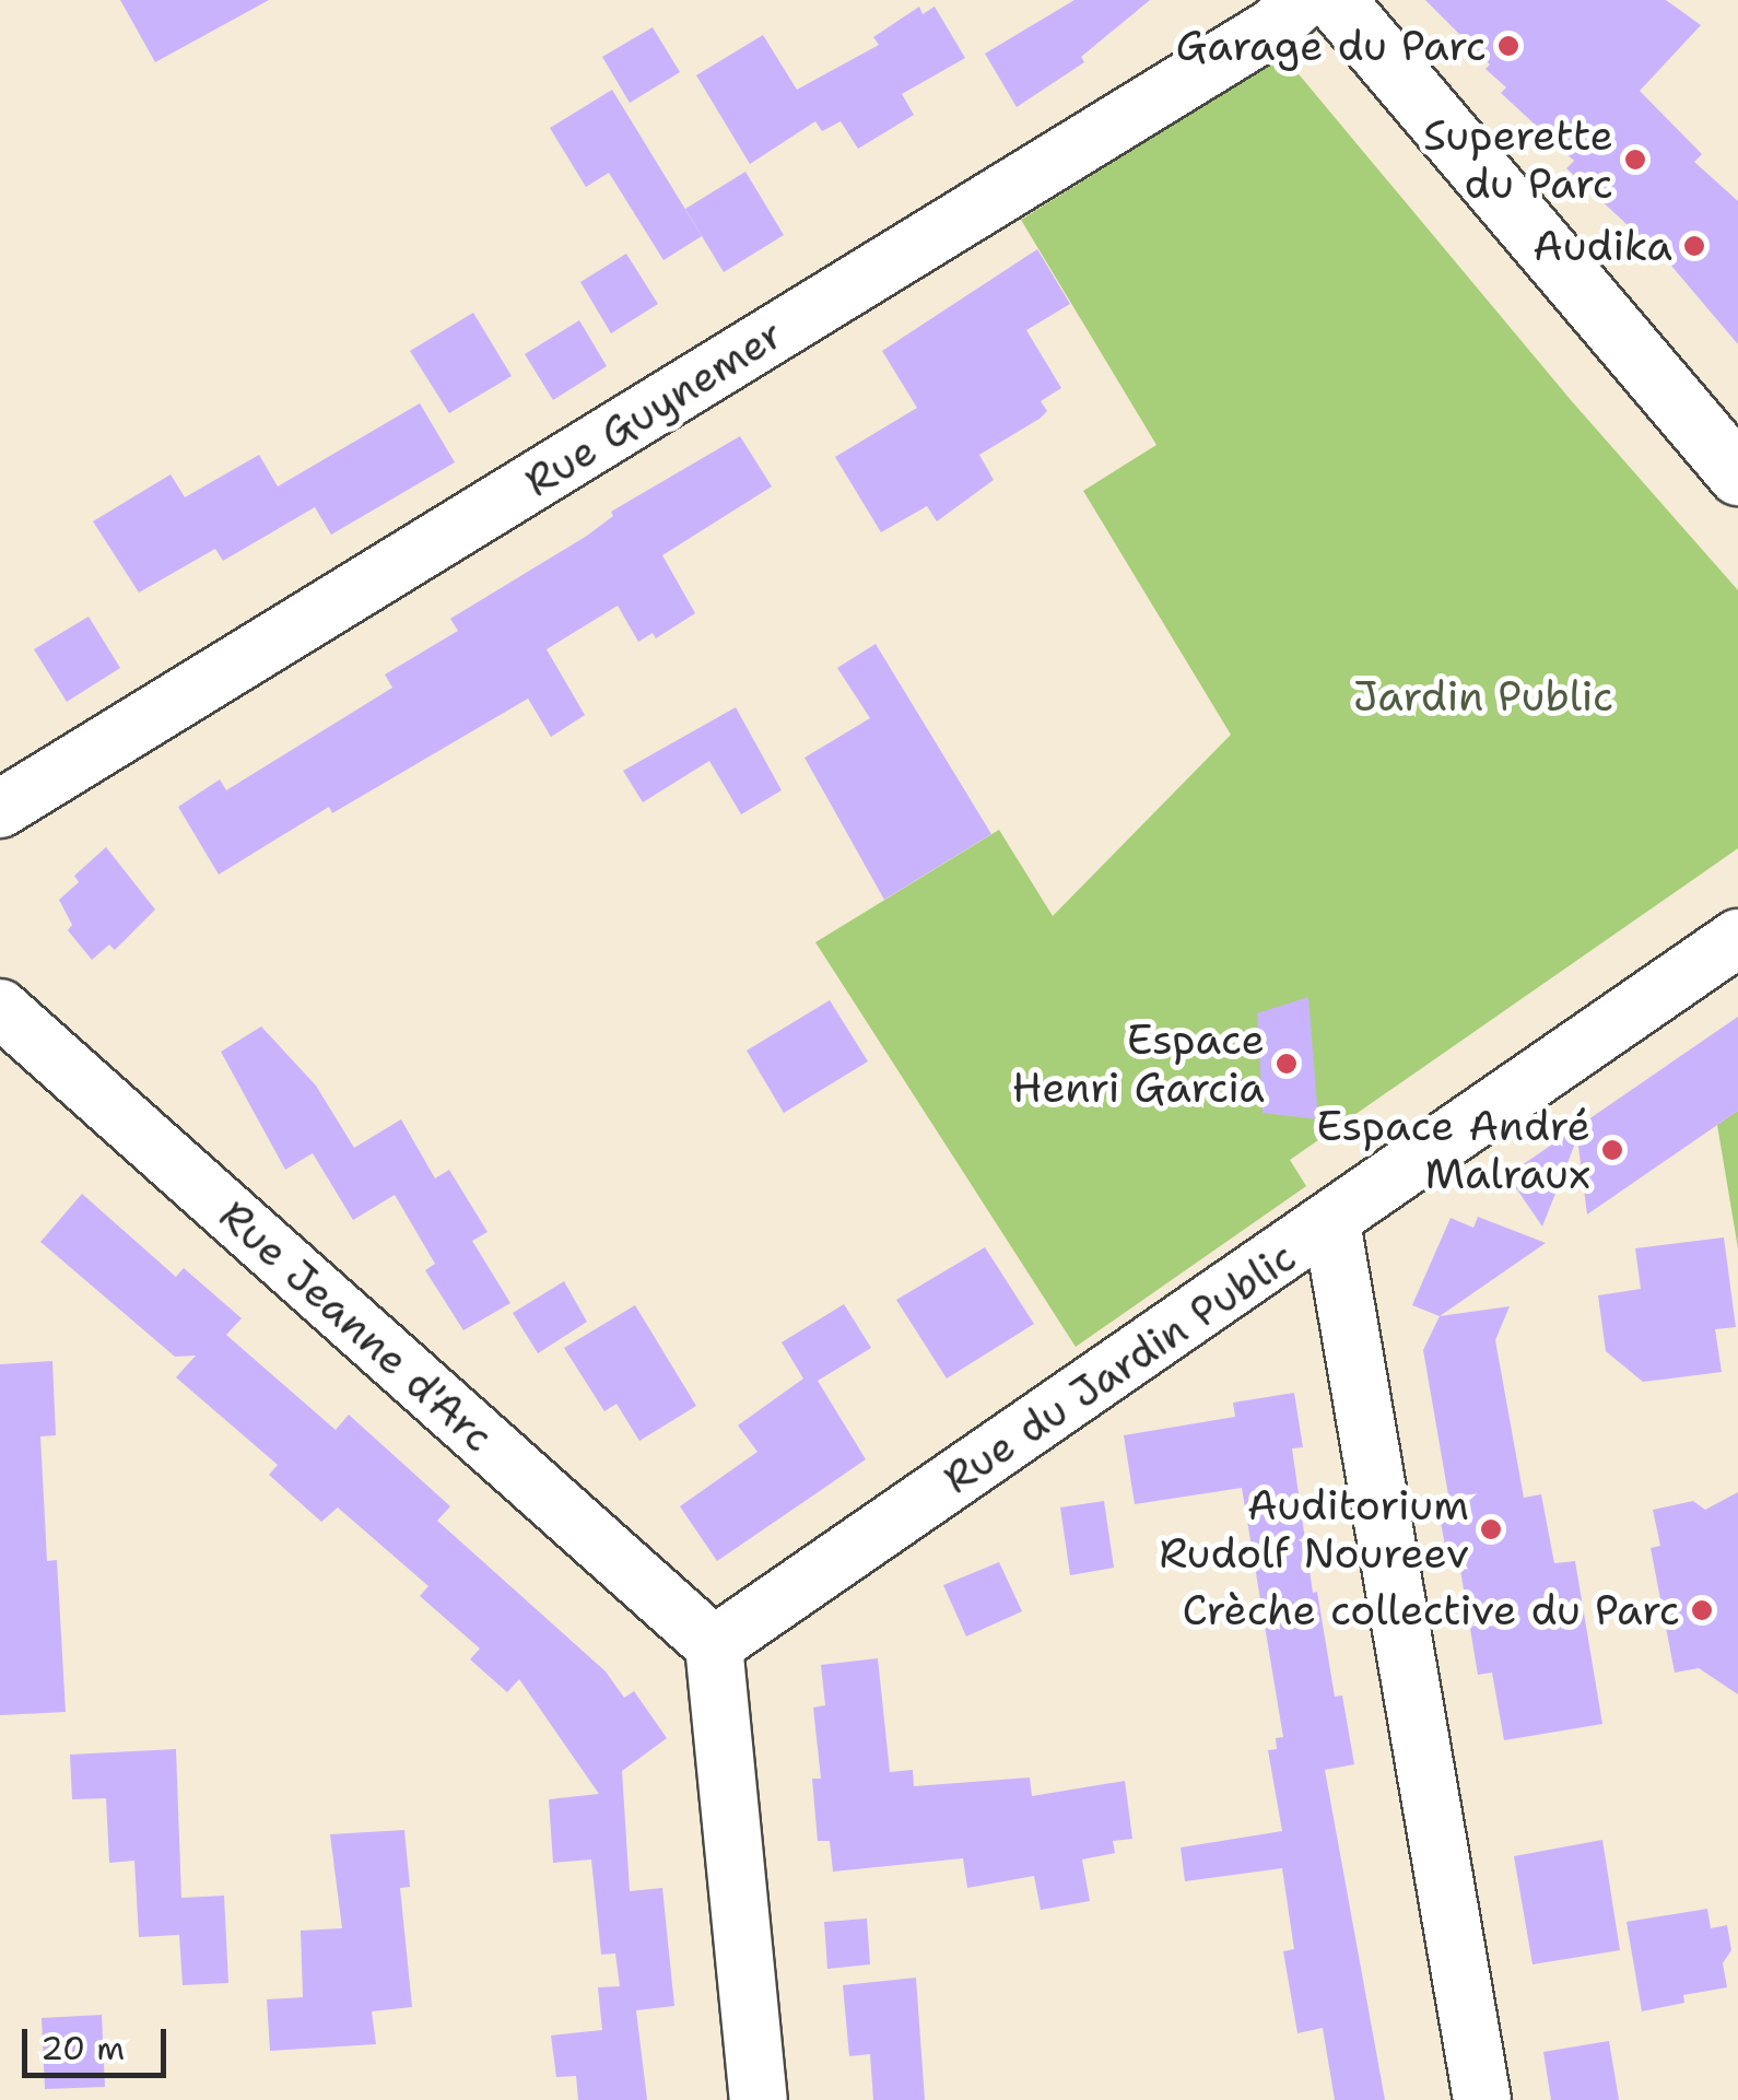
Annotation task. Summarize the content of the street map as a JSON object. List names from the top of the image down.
{
  "streets": {
    "street": ["Rue Guynemer", "Rue Jeanne d'Arc", "Rue du Jardin Public"]
  },
  "crossings": [
    ["Rue Jeanne d'Arc", "Rue du Jardin Public"]
  ],
  "parks": ["Jardin Public"],
  "places": [
    "Garage du Parc",
    "Superette du Parc",
    "Audika",
    "Espace Henri Garcia",
    "Espace André Malraux",
    "Auditorium Rudolf Noureev",
    "Crèche collective du Parc"
  ],
  "scale_bar": "20 m"
}
